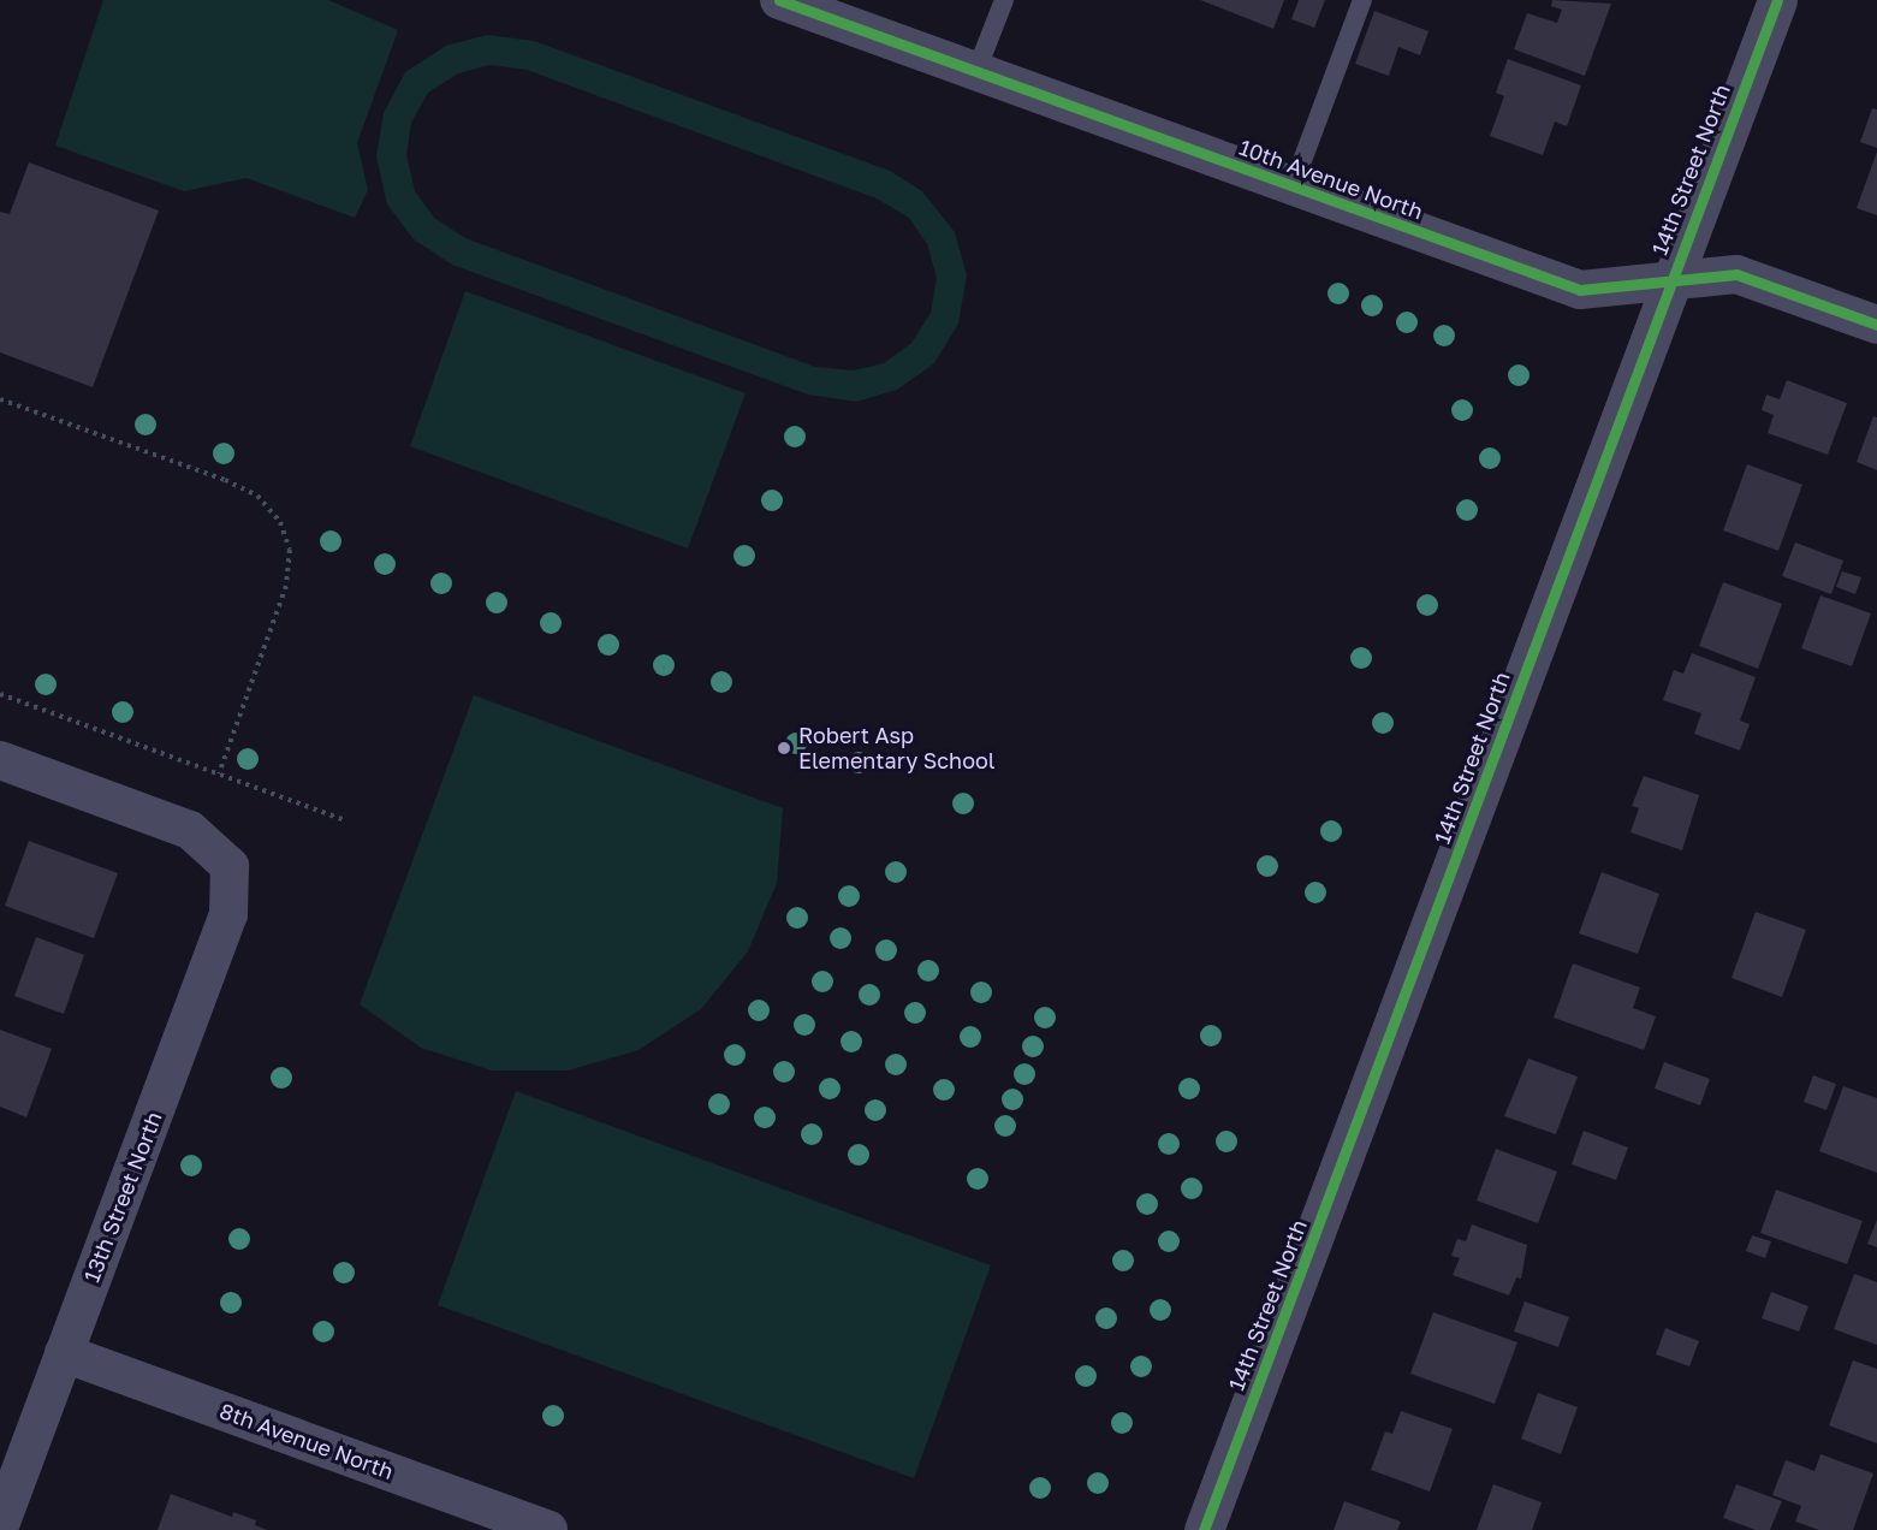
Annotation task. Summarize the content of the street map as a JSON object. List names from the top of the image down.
{
  "streets": {
    "street": [
      "14th Street North",
      "10th Avenue North",
      "13th Street North",
      "8th Avenue North"
    ]
  },
  "crossings": [
    ["14th Street North", "10th Avenue North"],
    ["13th Street North", "8th Avenue North"]
  ],
  "places": ["Robert Asp Elementary School"]
}
